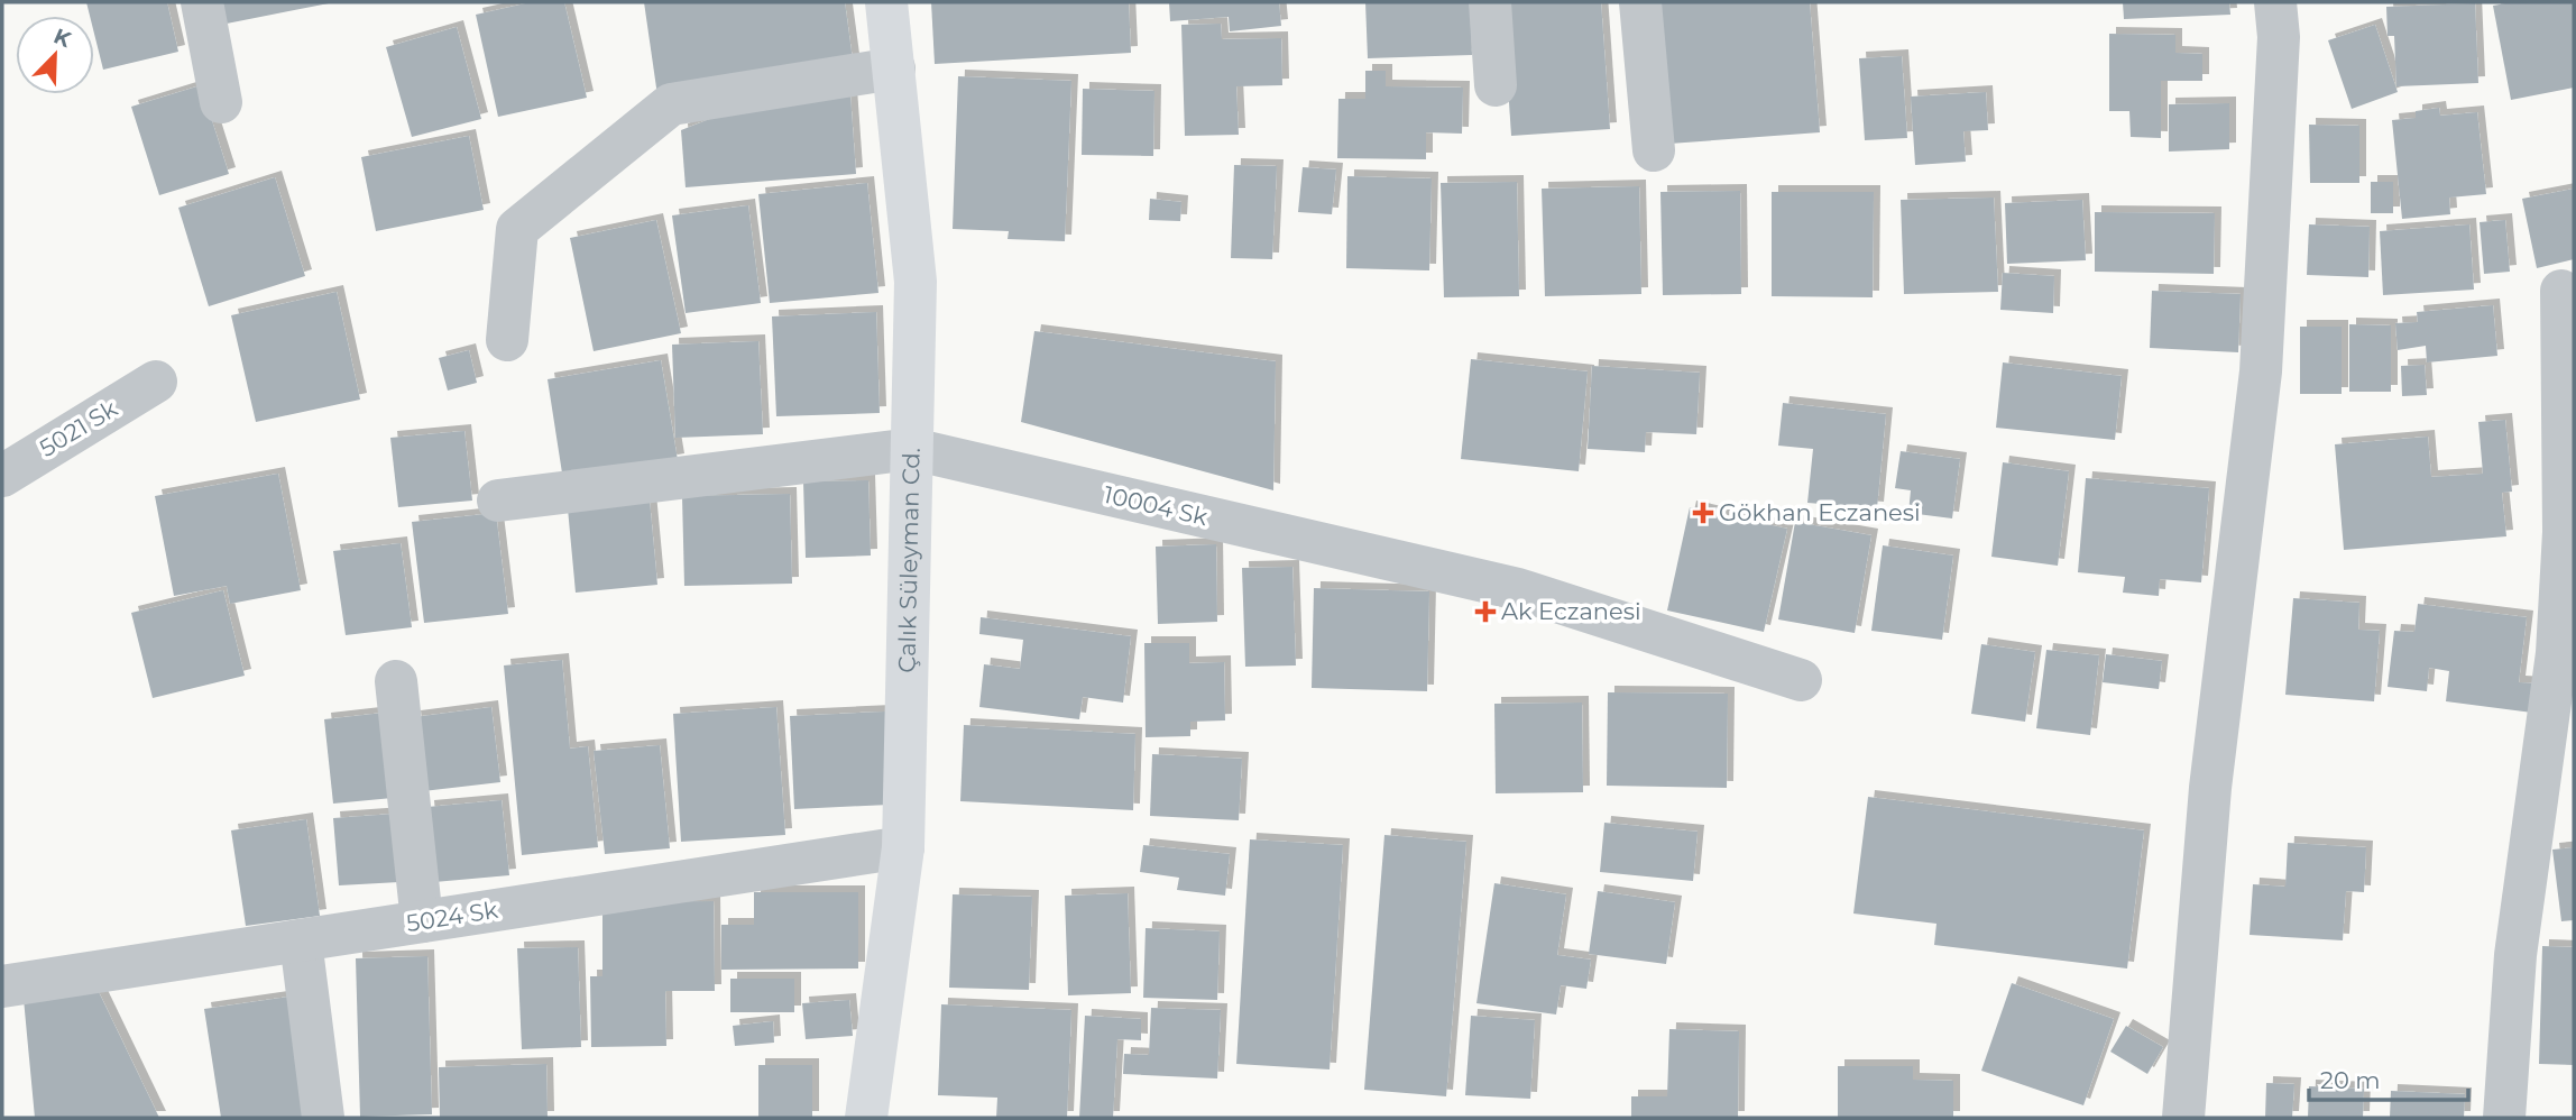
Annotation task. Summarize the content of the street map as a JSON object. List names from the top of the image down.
{
  "streets": {
    "main road": ["Çalık Süleyman Cd."],
    "street": ["5021 Sk", "10004 Sk", "5024 Sk"]
  },
  "crossings": [
    ["10004 Sk", "Çalık Süleyman Cd."],
    ["Çalık Süleyman Cd.", "5024 Sk"]
  ],
  "places": {
    "health": ["Gökhan Eczanesi", "Ak Eczanesi"]
  },
  "scale_bar": "20 m",
  "north": "top right"
}
